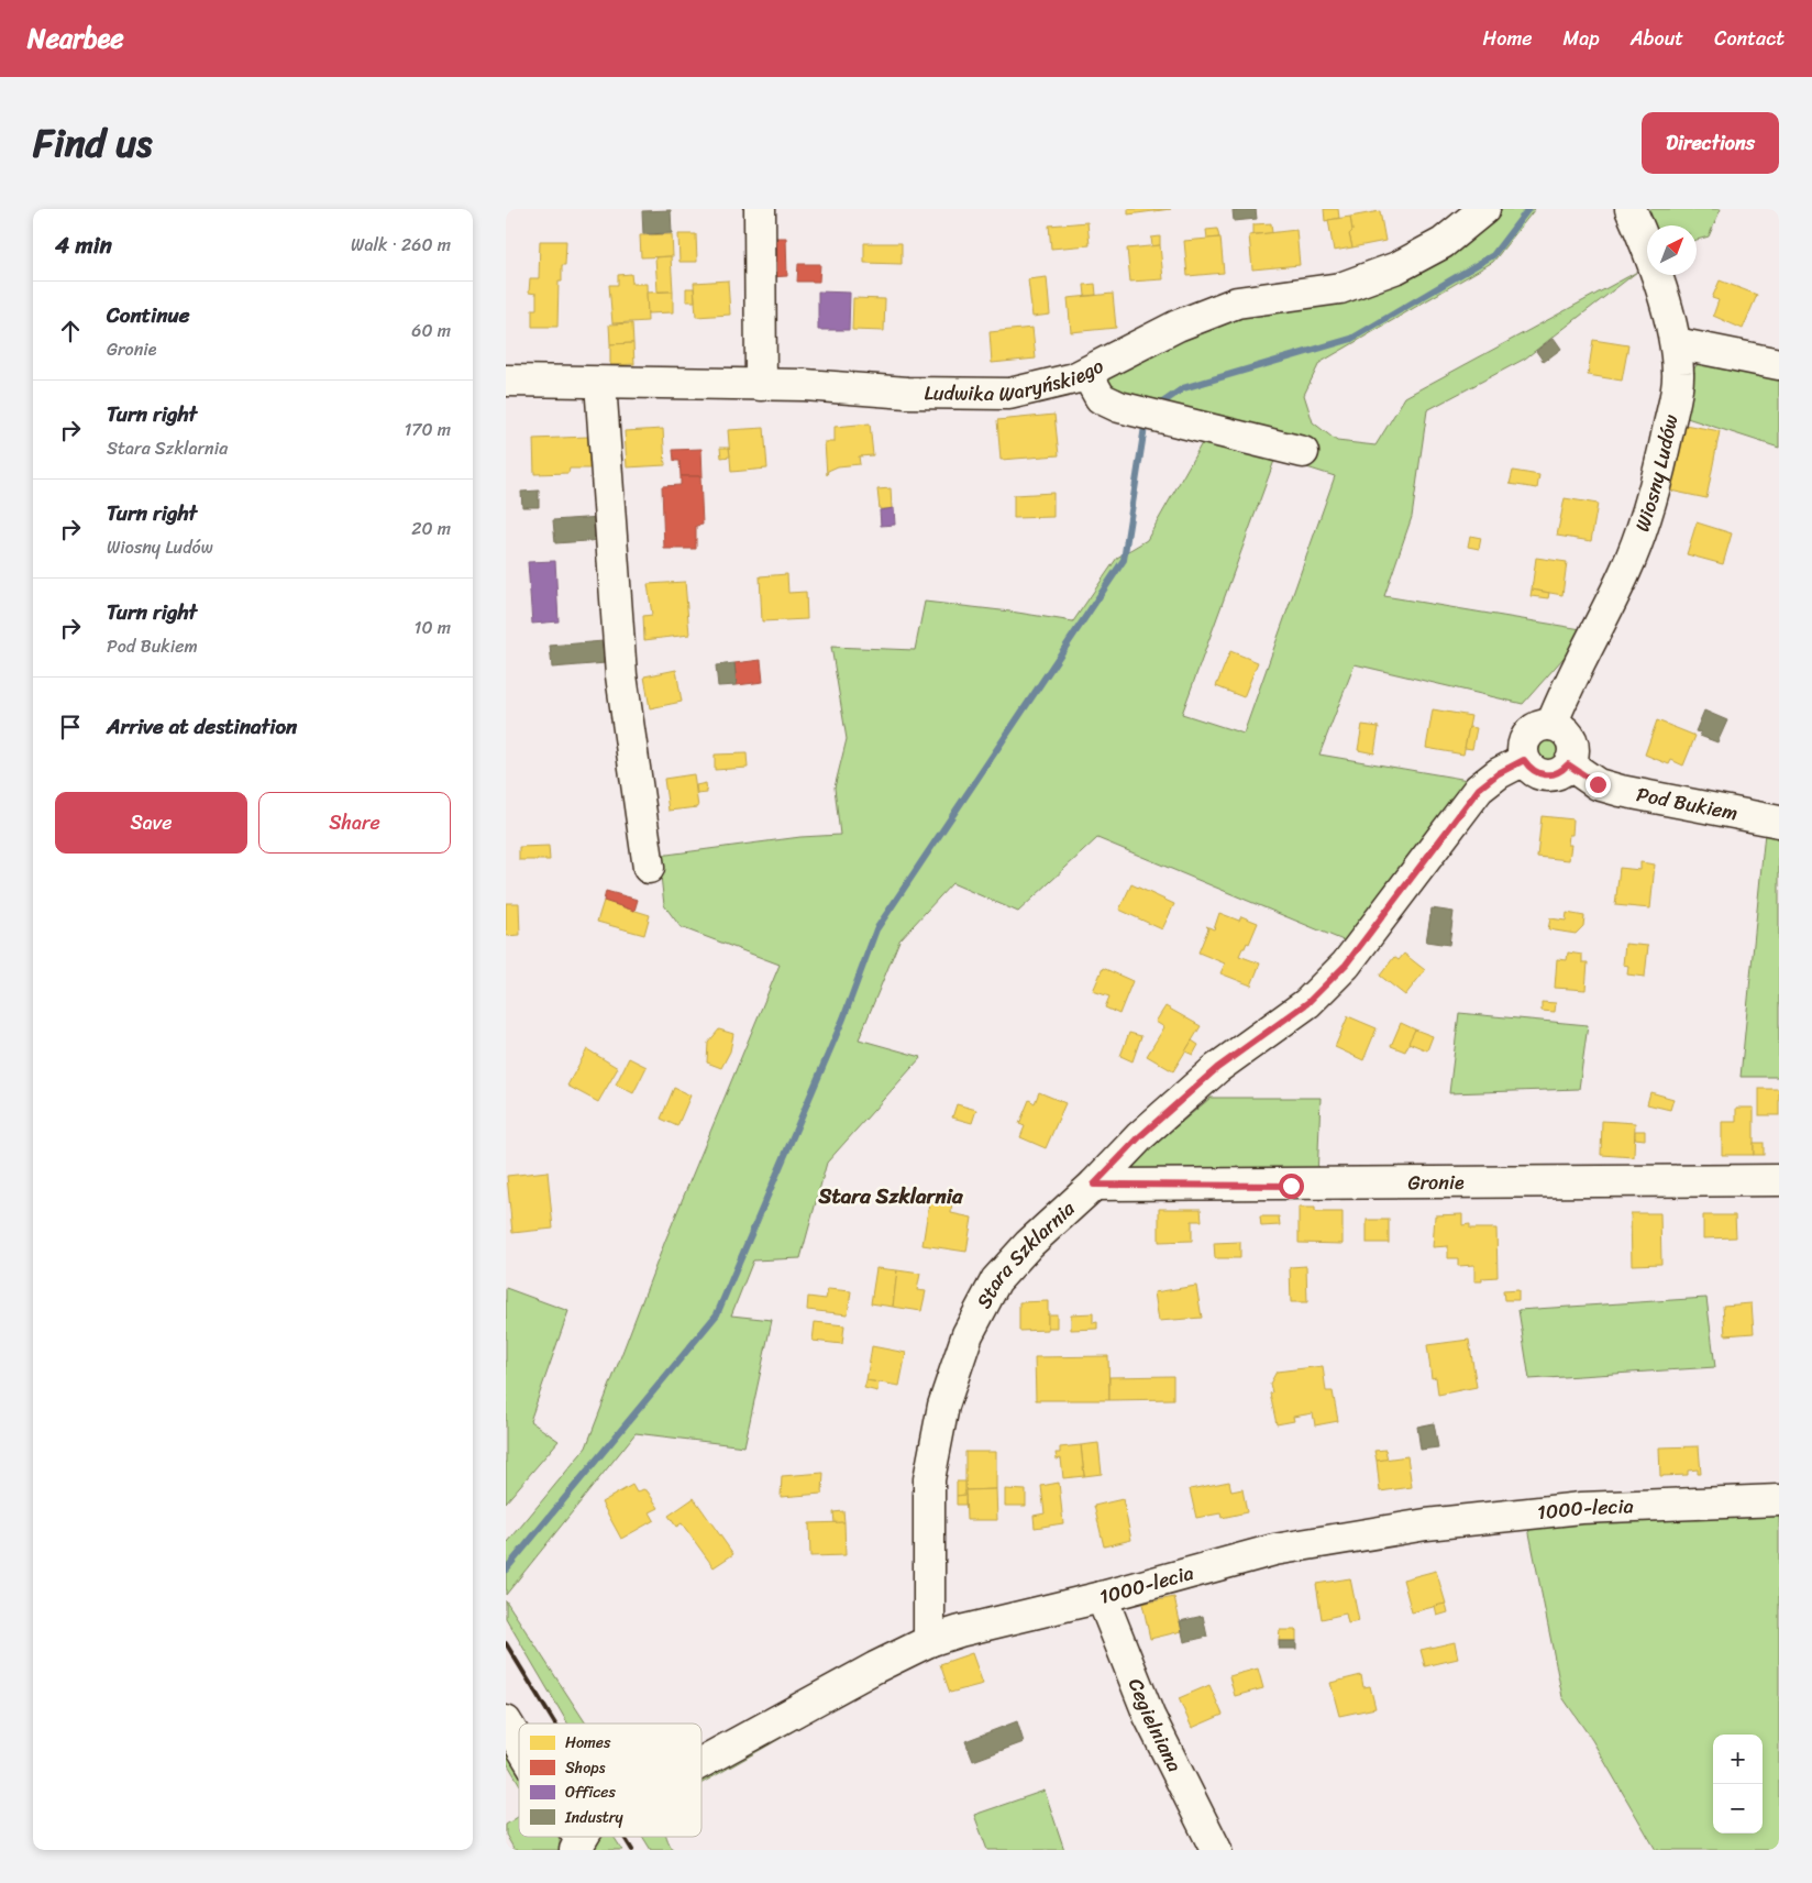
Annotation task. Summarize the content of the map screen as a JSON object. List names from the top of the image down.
{
  "streets": {
    "street": [
      "Ludwika Waryńskiego",
      "Wiosny Ludów",
      "Pod Bukiem",
      "Gronie",
      "Stara Szklarnia",
      "1000-lecia",
      "Cegielniana"
    ]
  },
  "crossings": [
    ["Wiosny Ludów", "Pod Bukiem"],
    ["Wiosny Ludów", "Stara Szklarnia"],
    ["Pod Bukiem", "Stara Szklarnia"],
    ["Gronie", "Stara Szklarnia"],
    ["Stara Szklarnia", "1000-lecia"],
    ["1000-lecia", "Cegielniana"]
  ],
  "districts": ["Stara Szklarnia"],
  "legend": [
    "Homes",
    "Shops",
    "Offices",
    "Industry"
  ],
  "north": "top right",
  "page": {
    "header": "Nearbee",
    "nav": [
      "Home",
      "Map",
      "About",
      "Contact"
    ],
    "title": "Find us",
    "buttons": [
      "Directions",
      ["Save", "Share"]
    ],
    "heading": ["4 min", "Walk · 260 m"],
    "list": [
      ["Continue", "Gronie", "60 m"],
      ["Turn right", "Stara Szklarnia", "170 m"],
      ["Turn right", "Wiosny Ludów", "20 m"],
      ["Turn right", "Pod Bukiem", "10 m"],
      "Arrive at destination"
    ],
    "map_buttons": ["+", "−"]
  }
}
